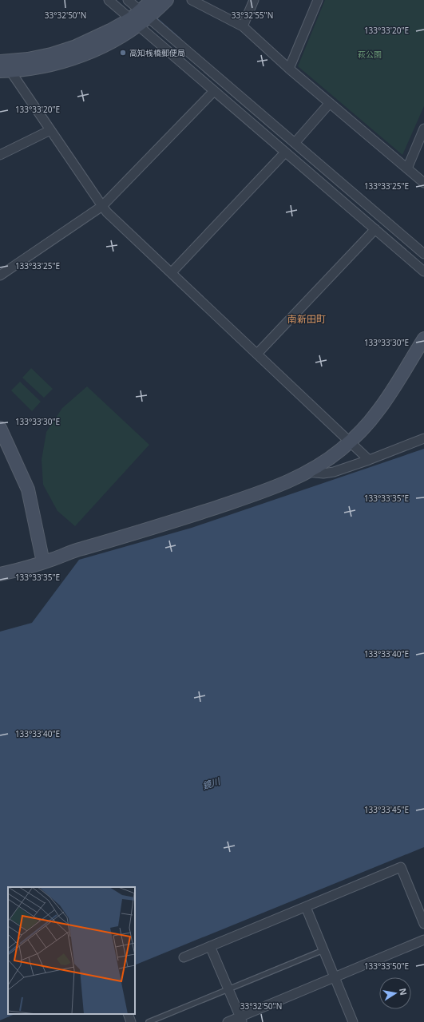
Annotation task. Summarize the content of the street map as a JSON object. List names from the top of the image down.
{
  "districts": ["南新田町"],
  "water": ["鏡川"],
  "parks": ["萩公園"],
  "places": ["高知桟橋郵便局"],
  "north": "right",
  "coordinates": [
    "33°32'50\"N",
    "33°32'55\"N",
    "133°33'20\"E",
    "133°33'25\"E",
    "133°33'30\"E",
    "133°33'35\"E",
    "133°33'40\"E",
    "133°33'45\"E",
    "133°33'50\"E"
  ]
}
